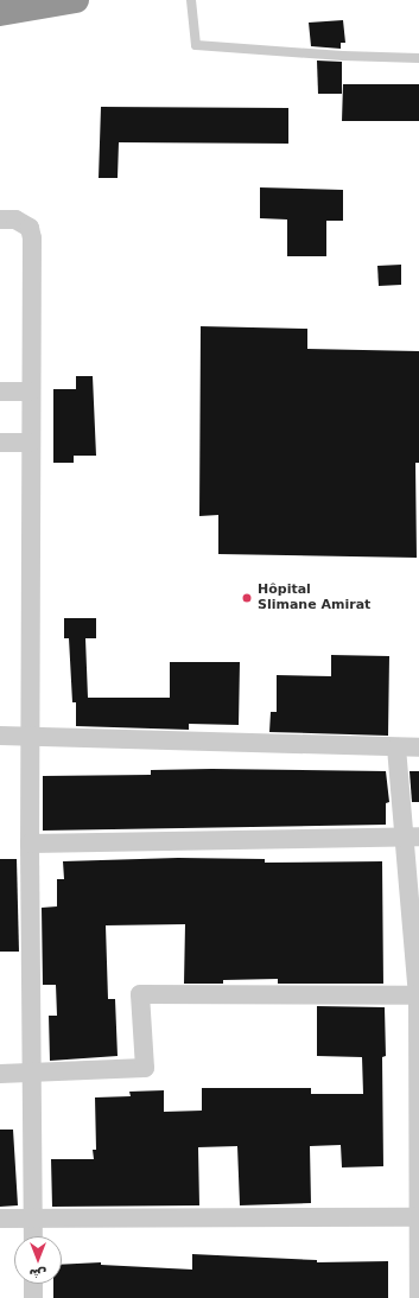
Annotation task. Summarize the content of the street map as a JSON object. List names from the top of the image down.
{
  "places": ["Hôpital Slimane Amirat"],
  "north": "bottom"
}
